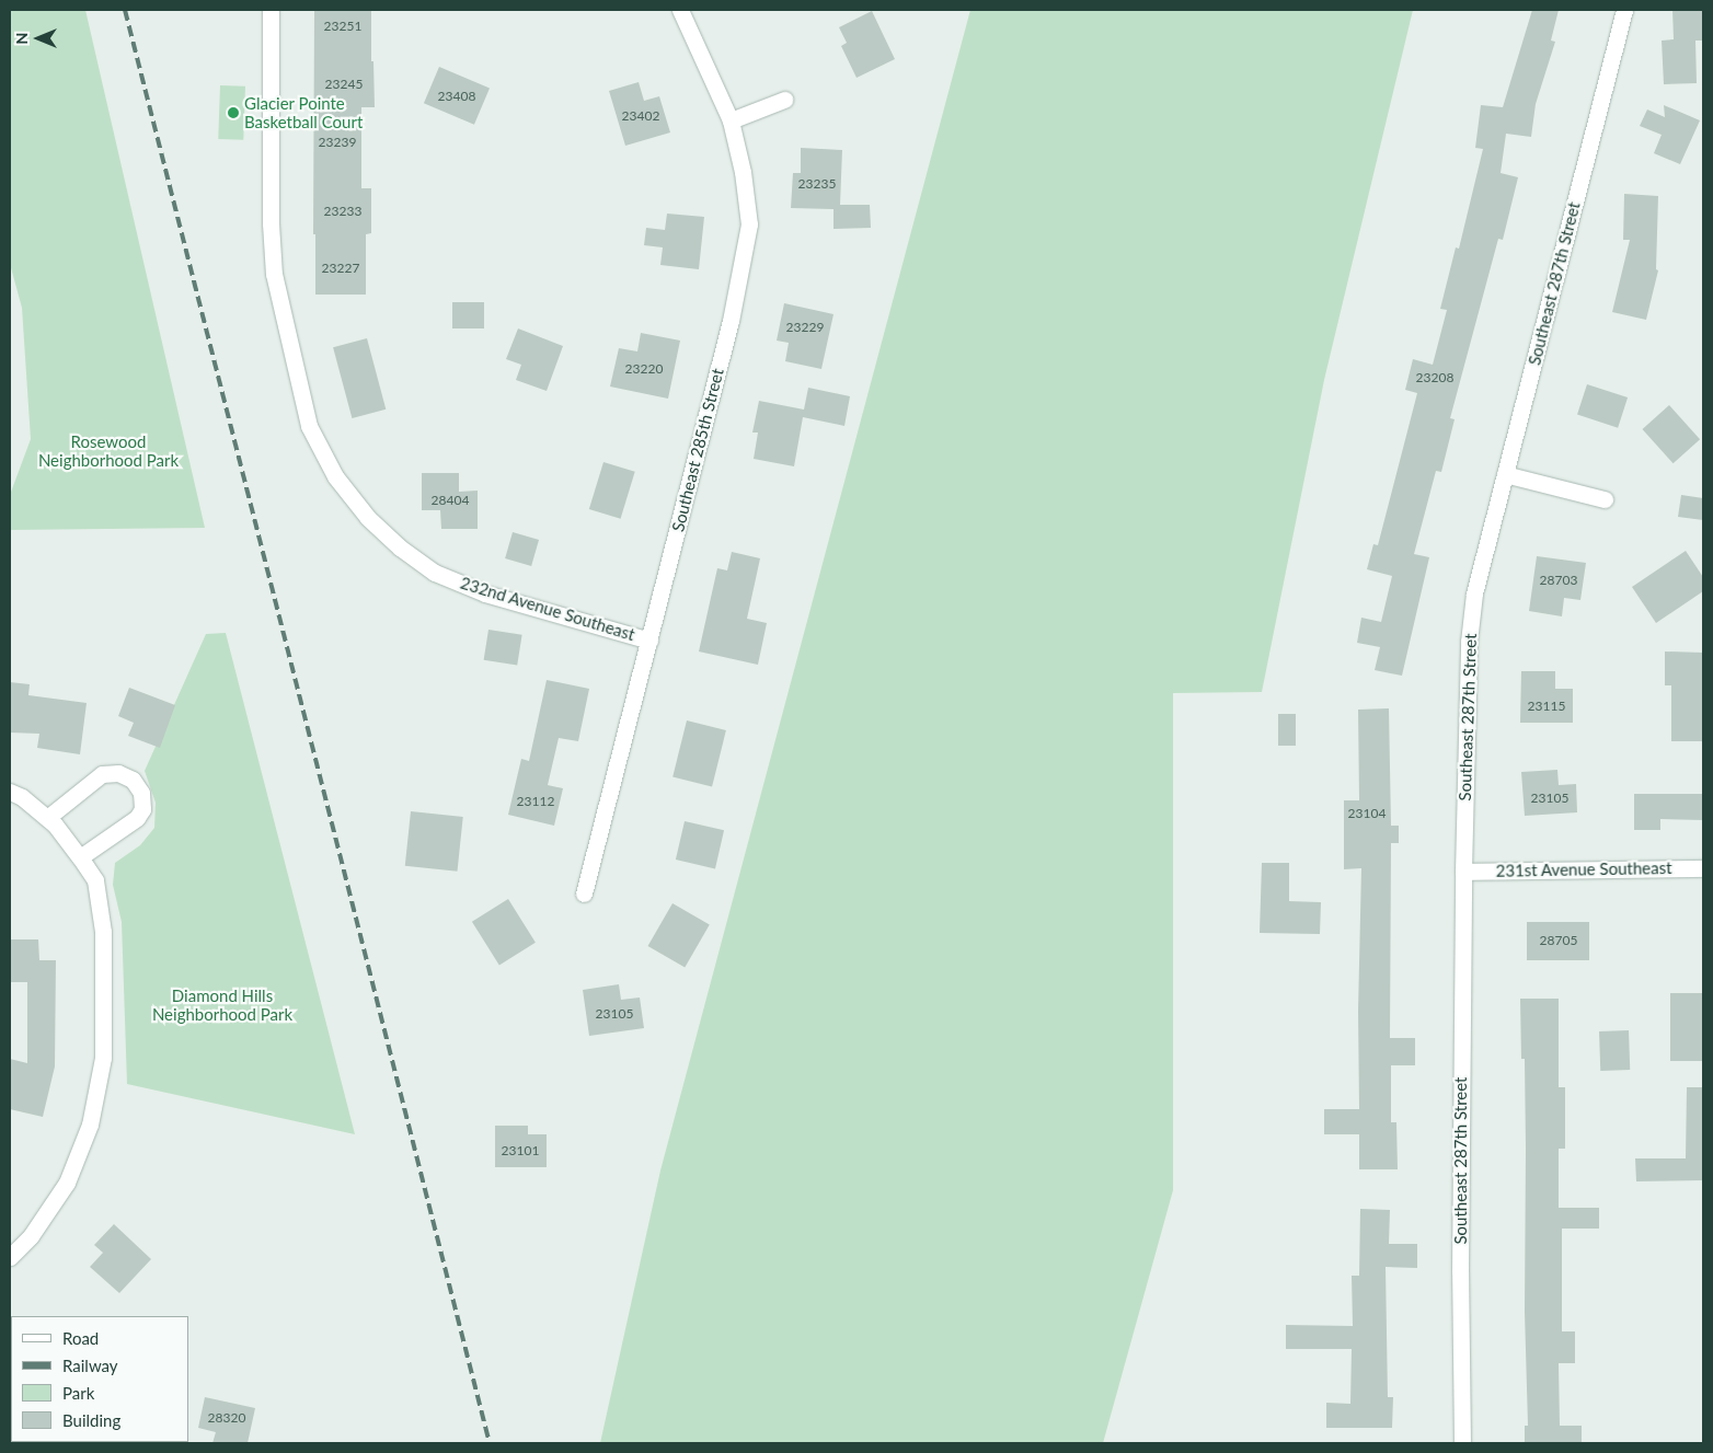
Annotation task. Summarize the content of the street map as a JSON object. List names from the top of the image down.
{
  "streets": {
    "street": [
      "Southeast 287th Street",
      "Southeast 285th Street",
      "232nd Avenue Southeast",
      "231st Avenue Southeast"
    ]
  },
  "crossings": [
    ["Southeast 287th Street", "231st Avenue Southeast"],
    ["Southeast 285th Street", "232nd Avenue Southeast"]
  ],
  "parks": ["Rosewood Neighborhood Park", "Diamond Hills Neighborhood Park"],
  "places": ["Glacier Pointe Basketball Court"],
  "house_numbers": [
    "23251",
    "23245",
    "23408",
    "23402",
    "23239",
    "23235",
    "23233",
    "23227",
    "23229",
    "23220",
    "23208",
    "28404",
    "28703",
    "23115",
    "23105",
    "23112",
    "23104",
    "28705",
    "23105",
    "23101",
    "28320"
  ],
  "legend": [
    "Road",
    "Railway",
    "Park",
    "Building"
  ],
  "north": "left"
}
